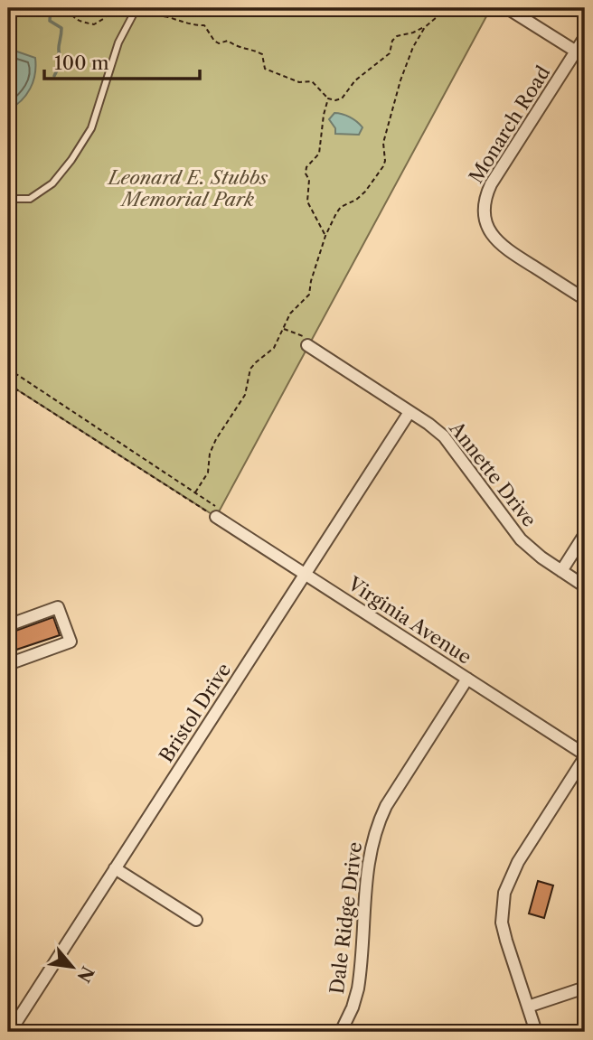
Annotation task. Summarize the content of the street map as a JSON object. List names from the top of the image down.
{
  "streets": {
    "street": [
      "Monarch Road",
      "Annette Drive",
      "Virginia Avenue",
      "Bristol Drive",
      "Dale Ridge Drive"
    ]
  },
  "crossings": [
    ["Annette Drive", "Bristol Drive"],
    ["Virginia Avenue", "Bristol Drive"],
    ["Virginia Avenue", "Dale Ridge Drive"]
  ],
  "parks": ["Leonard E. Stubbs Memorial Park"],
  "scale_bar": "100 m",
  "north": "bottom right"
}
